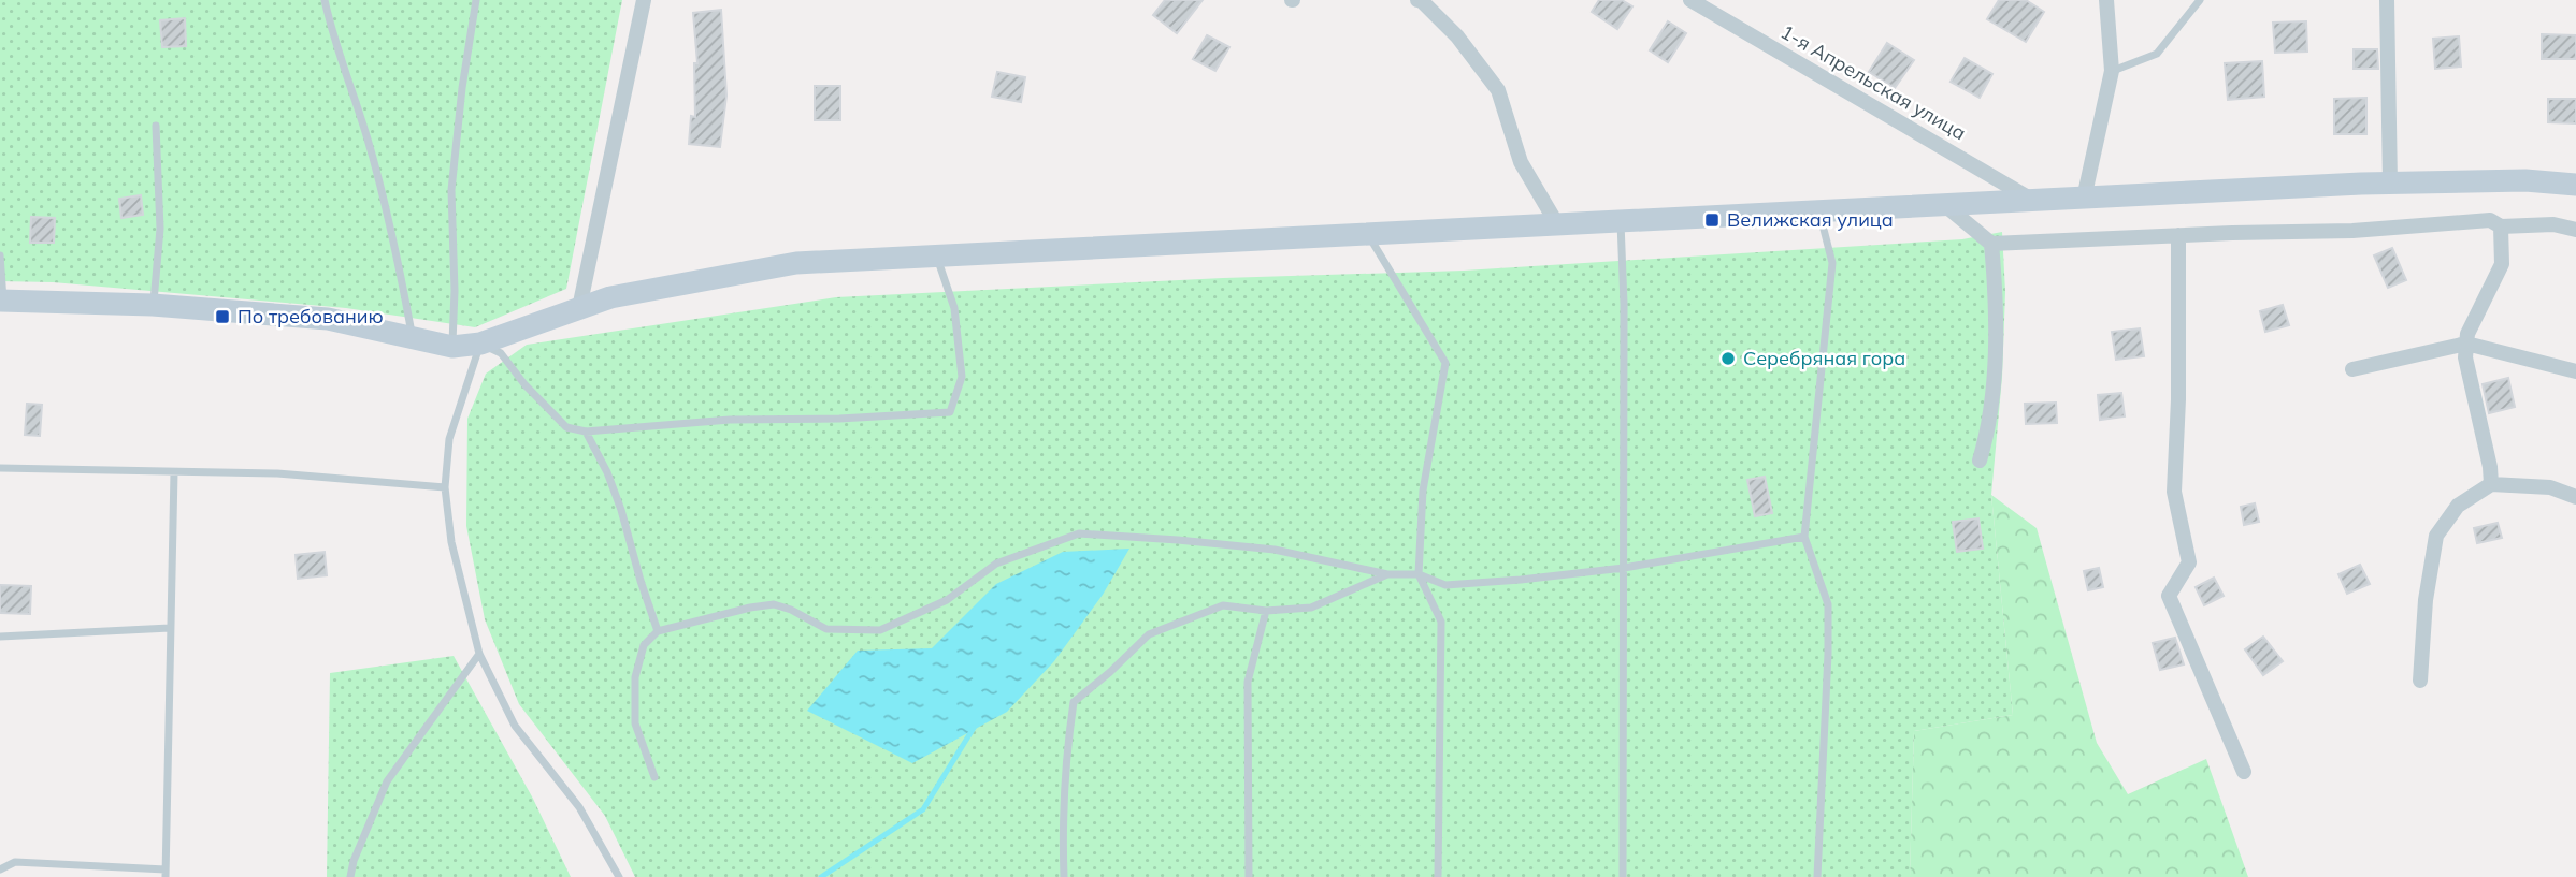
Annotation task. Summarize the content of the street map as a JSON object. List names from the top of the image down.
{
  "streets": {
    "street": ["1-я Апрельская улица"]
  },
  "places": {
    "transit": ["Велижская улица", "По требованию"],
    "other": ["Серебряная гора"]
  }
}
